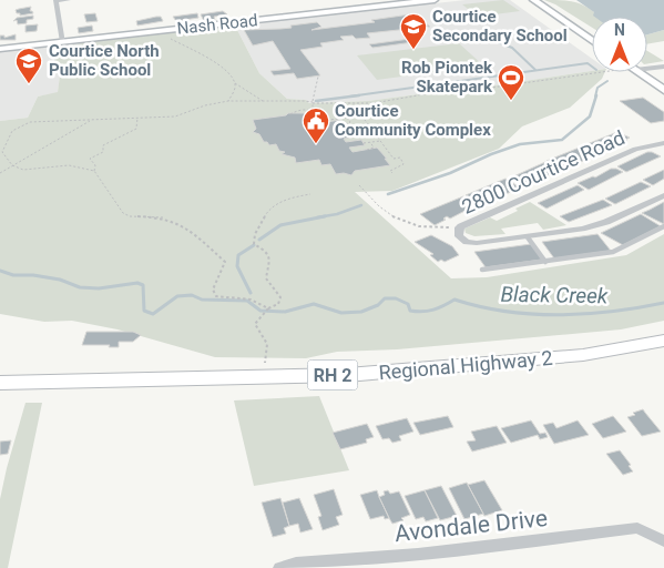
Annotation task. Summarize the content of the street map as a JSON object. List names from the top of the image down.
{
  "streets": {
    "main road": ["Regional Highway 2", "RH 2"],
    "street": ["Nash Road", "2800 Courtice Road", "Avondale Drive"]
  },
  "water": ["Black Creek"],
  "places": {
    "school or university": ["Courtice Secondary School", "Courtice North Public School"],
    "sports": ["Rob Piontek Skatepark"],
    "public building": ["Courtice Community Complex"]
  },
  "north": "top"
}
